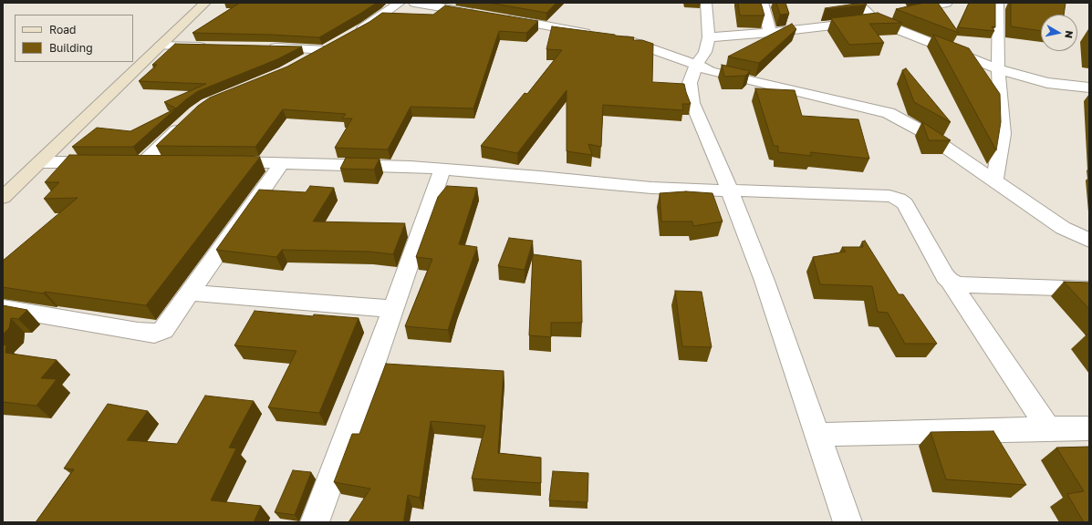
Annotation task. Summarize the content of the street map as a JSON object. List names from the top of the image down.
{
  "legend": ["Road", "Building"],
  "north": "right"
}
